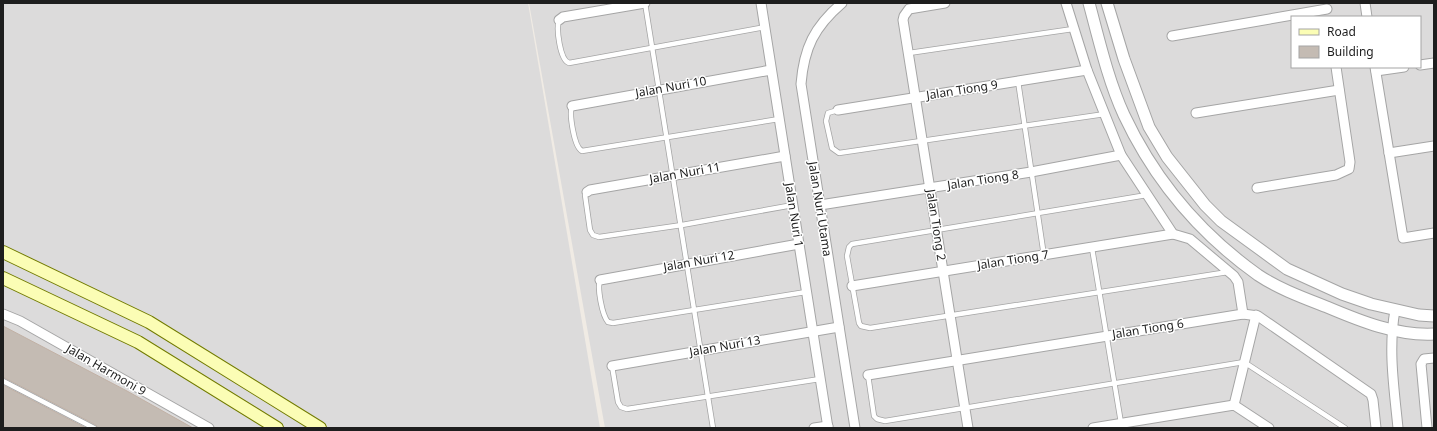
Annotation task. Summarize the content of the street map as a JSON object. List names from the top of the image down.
{
  "streets": {
    "street": [
      "Jalan Nuri 10",
      "Jalan Tiong 9",
      "Jalan Nuri 11",
      "Jalan Tiong 8",
      "Jalan Nuri Utama",
      "Jalan Nuri 1",
      "Jalan Tiong 2",
      "Jalan Tiong 7",
      "Jalan Nuri 12",
      "Jalan Tiong 6",
      "Jalan Nuri 13",
      "Jalan Harmoni 9"
    ]
  },
  "crossings": [
    ["Jalan Nuri 10", "Jalan Nuri 1"],
    ["Jalan Tiong 9", "Jalan Tiong 2"],
    ["Jalan Nuri 11", "Jalan Nuri 1"],
    ["Jalan Tiong 8", "Jalan Nuri Utama"],
    ["Jalan Tiong 8", "Jalan Tiong 2"],
    ["Jalan Nuri Utama", "Jalan Nuri 13"],
    ["Jalan Nuri 1", "Jalan Nuri 12"],
    ["Jalan Nuri 1", "Jalan Nuri 13"],
    ["Jalan Tiong 2", "Jalan Tiong 7"],
    ["Jalan Tiong 2", "Jalan Tiong 6"]
  ],
  "legend": ["Road", "Building"]
}
